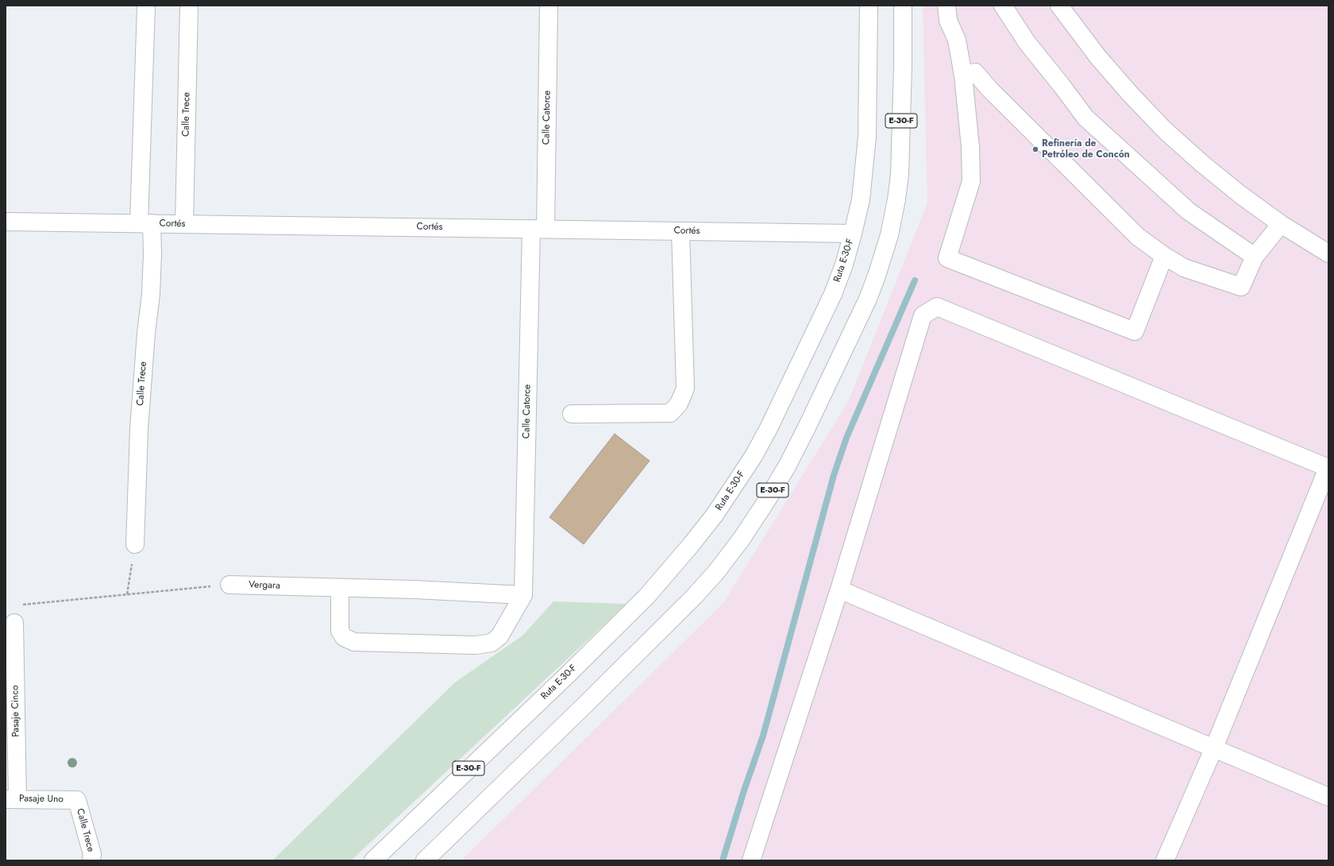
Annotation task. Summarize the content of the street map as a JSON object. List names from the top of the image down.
{
  "streets": {
    "main road": [
      "Calle Trece",
      "Calle Catorce",
      "E-30-F",
      "Cortés",
      "Ruta E-30-F",
      "Vergara",
      "Pasaje Cinco",
      "Pasaje Uno"
    ]
  },
  "crossings": [
    ["Calle Trece", "Cortés"],
    ["Calle Trece", "Pasaje Uno"],
    ["Calle Catorce", "Cortés"],
    ["Calle Catorce", "Vergara"],
    ["Cortés", "Ruta E-30-F"],
    ["Pasaje Cinco", "Pasaje Uno"]
  ],
  "places": ["Refinería de Petróleo de Concón"]
}
